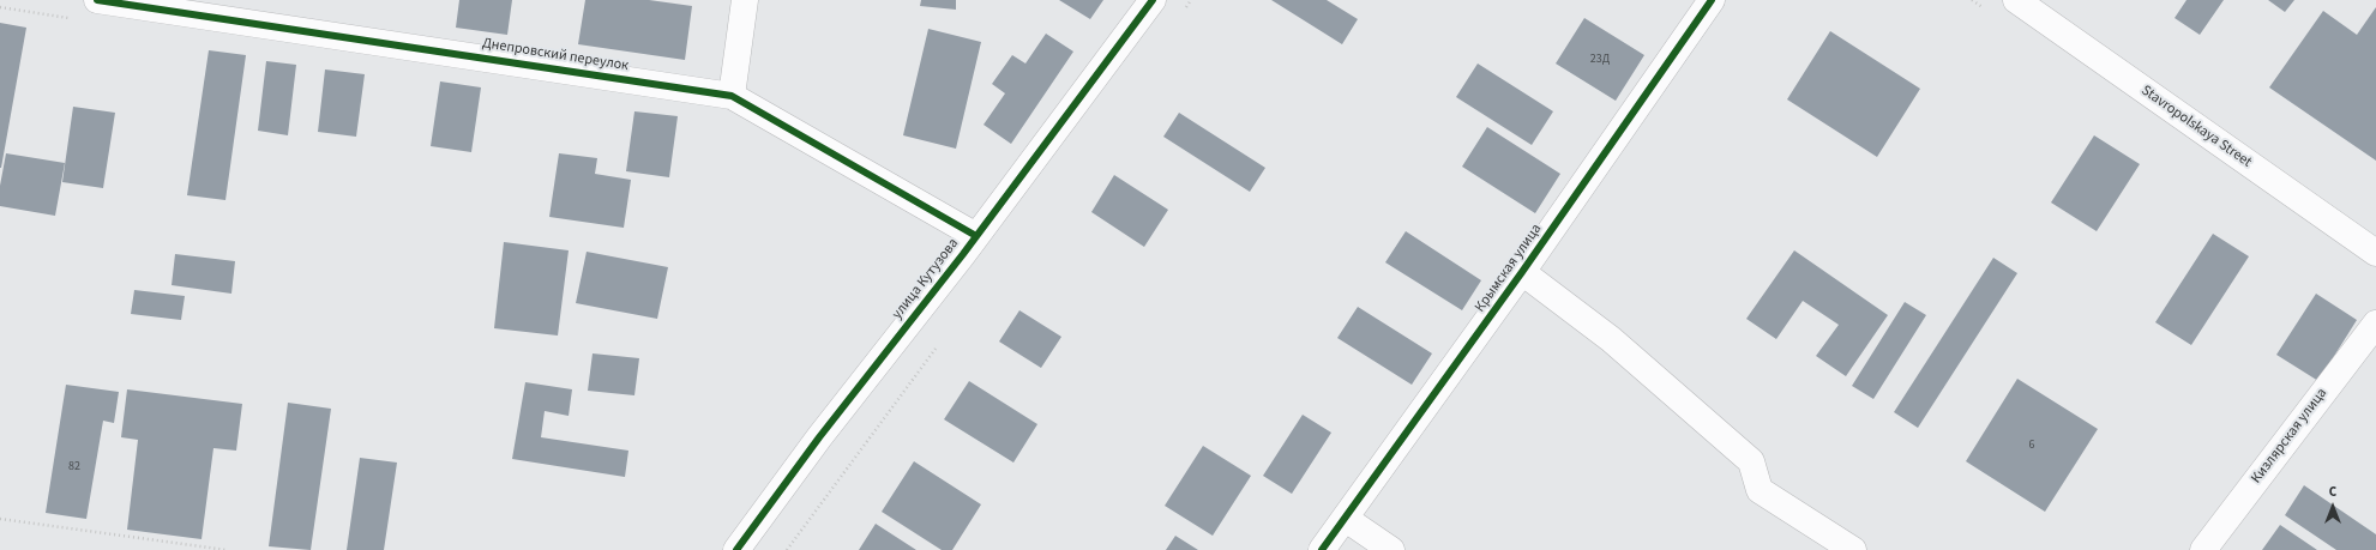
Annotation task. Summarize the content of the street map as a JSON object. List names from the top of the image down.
{
  "streets": {
    "street": [
      "Днепровский переулок",
      "Stavropolskaya Street",
      "Крымская улица",
      "улица Кутузова",
      "Кизлярская улица"
    ]
  },
  "crossings": [
    ["Днепровский переулок", "улица Кутузова"]
  ],
  "house_numbers": ["23Д", "6", "82"],
  "north": "top"
}
